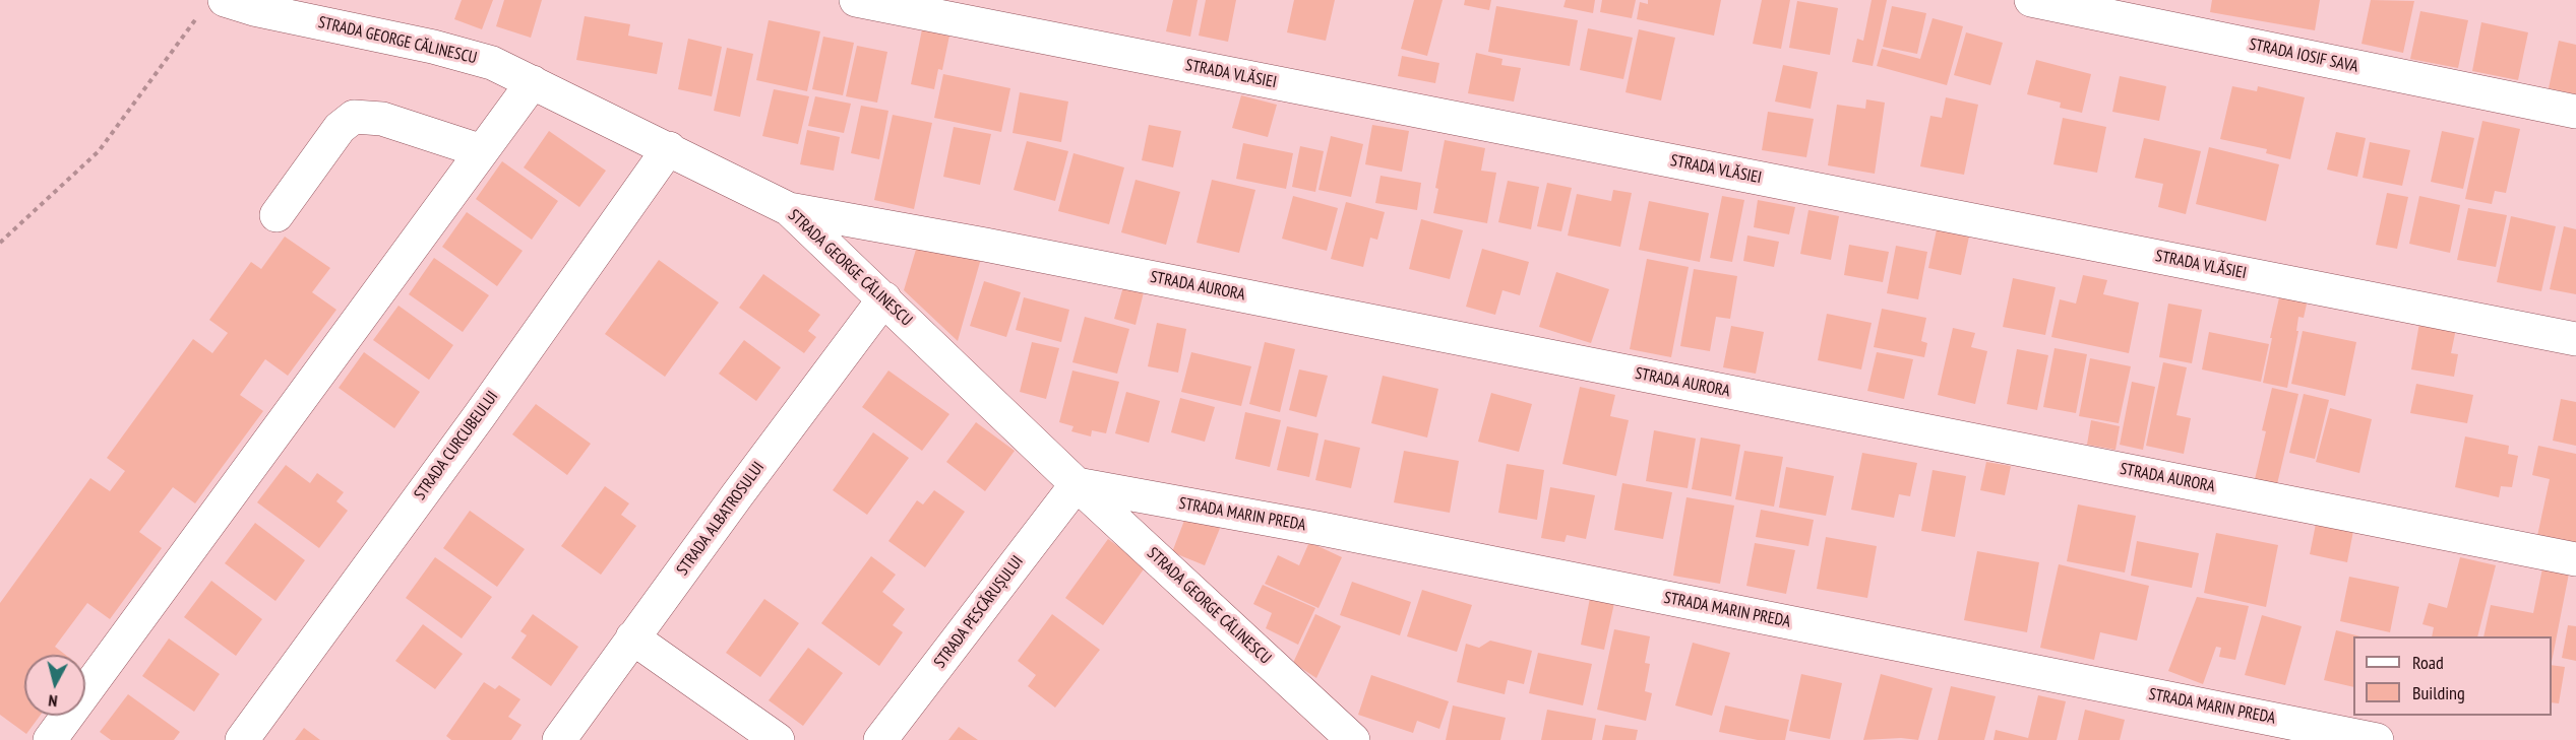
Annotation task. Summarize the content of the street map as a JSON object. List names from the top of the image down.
{
  "streets": {
    "street": [
      "STRADA GEORGE CĂLINESCU",
      "STRADA IOSIF SAVA",
      "STRADA VLĂSIEI",
      "STRADA AURORA",
      "STRADA CURCUBEULUI",
      "STRADA MARIN PREDA",
      "STRADA ALBATROSULUI",
      "STRADA PESCĂRUȘULUI"
    ]
  },
  "crossings": [
    ["STRADA GEORGE CĂLINESCU", "STRADA AURORA"],
    ["STRADA GEORGE CĂLINESCU", "STRADA CURCUBEULUI"],
    ["STRADA GEORGE CĂLINESCU", "STRADA MARIN PREDA"],
    ["STRADA GEORGE CĂLINESCU", "STRADA ALBATROSULUI"],
    ["STRADA GEORGE CĂLINESCU", "STRADA PESCĂRUȘULUI"],
    ["STRADA MARIN PREDA", "STRADA PESCĂRUȘULUI"]
  ],
  "legend": ["Road", "Building"],
  "north": "bottom"
}
